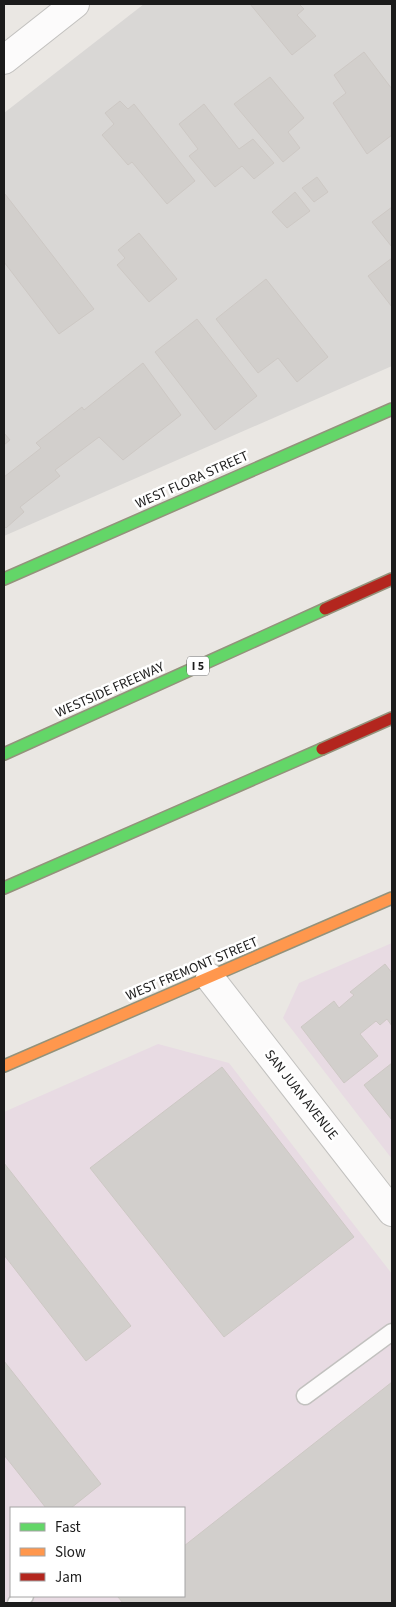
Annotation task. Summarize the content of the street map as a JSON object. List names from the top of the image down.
{
  "streets": {
    "main road": [
      "WEST FLORA STREET",
      "I 5",
      "WESTSIDE FREEWAY",
      "WEST FREMONT STREET"
    ],
    "street": ["SAN JUAN AVENUE"]
  },
  "crossings": [
    ["WEST FREMONT STREET", "SAN JUAN AVENUE"]
  ],
  "legend": ["Fast", "Slow", "Jam"]
}
